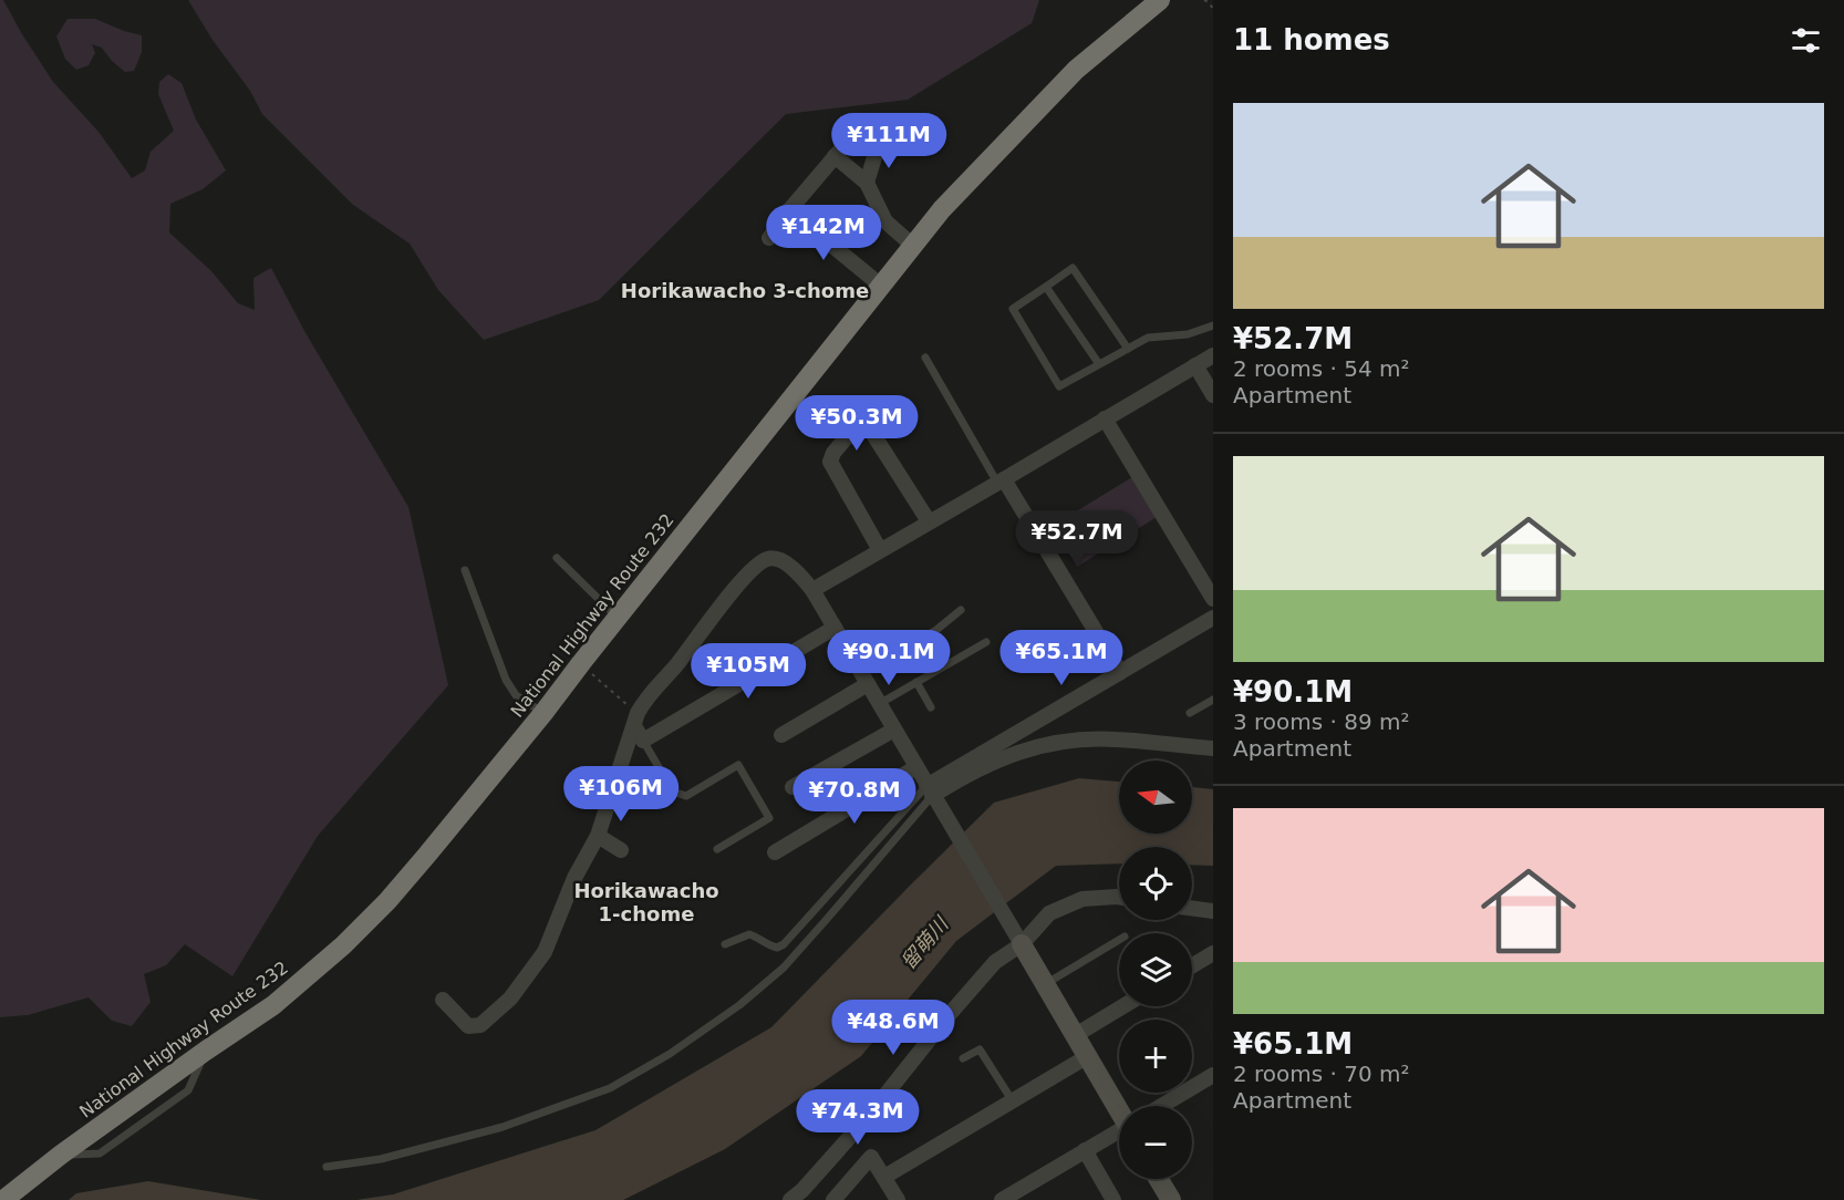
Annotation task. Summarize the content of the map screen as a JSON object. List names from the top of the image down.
{
  "streets": {
    "highway": ["National Highway Route 232"]
  },
  "districts": ["Horikawacho 3-chome", "Horikawacho 1-chome"],
  "water": ["留萌川"],
  "north": "left",
  "page": {
    "heading": "11 homes",
    "list": [
      {
        "name": "¥52.7M",
        "note": "2 rooms · 54 m² · Apartment"
      },
      {
        "name": "¥90.1M",
        "note": "3 rooms · 89 m² · Apartment"
      },
      {
        "name": "¥65.1M",
        "note": "2 rooms · 70 m² · Apartment"
      }
    ],
    "price": [
      "¥111M",
      "¥142M",
      "¥50.3M",
      "¥52.7M",
      "¥90.1M",
      "¥65.1M",
      "¥105M",
      "¥106M",
      "¥70.8M",
      "¥48.6M",
      "¥74.3M"
    ],
    "map_buttons": ["+", "−"]
  }
}
